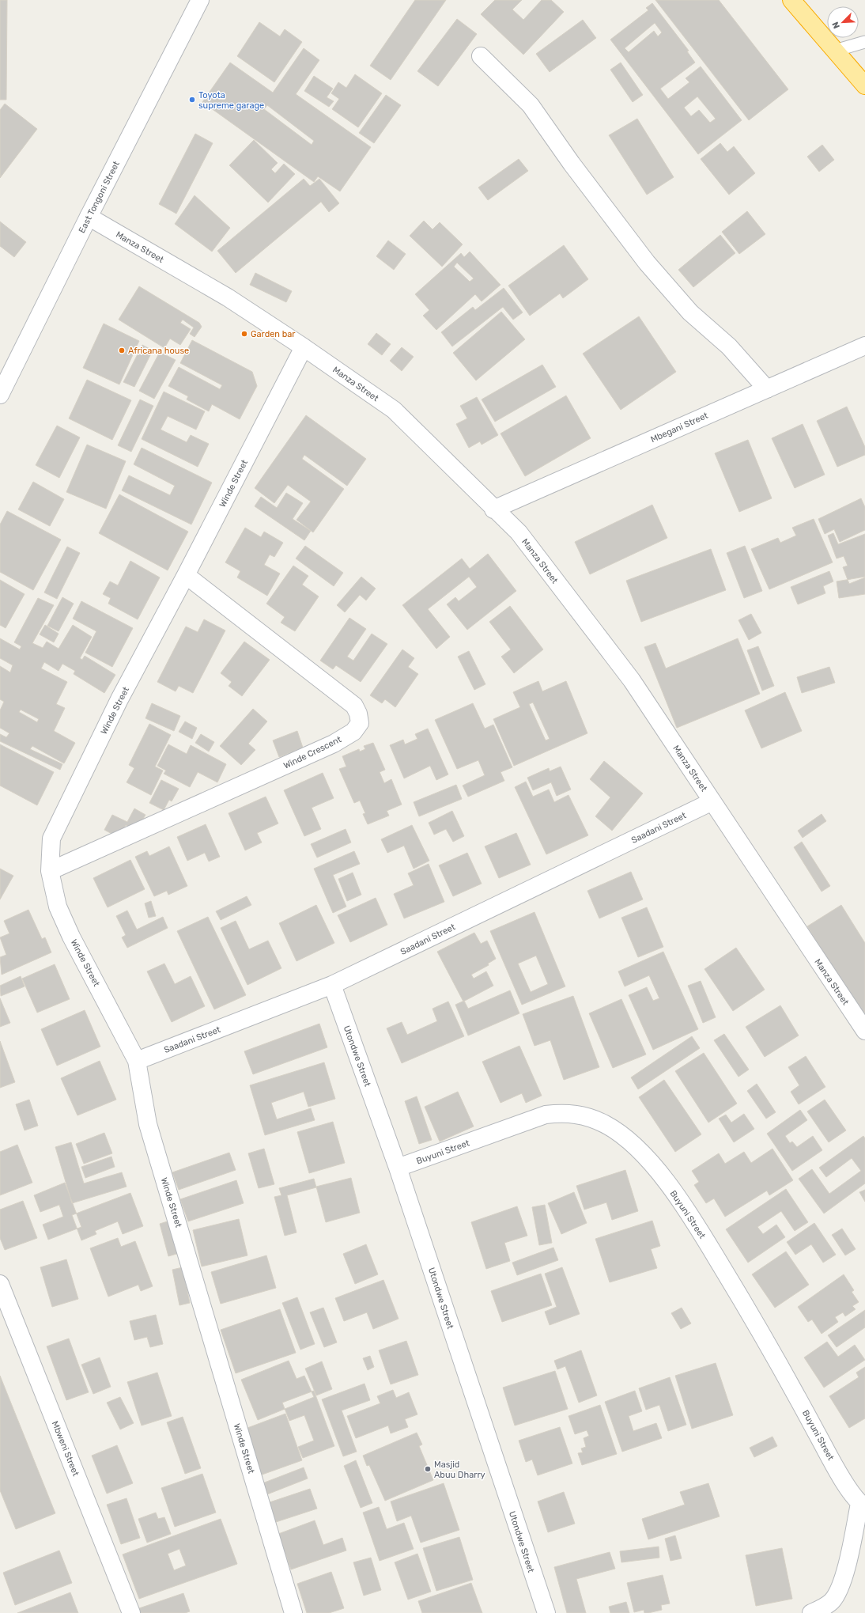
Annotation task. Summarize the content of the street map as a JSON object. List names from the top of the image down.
{
  "streets": {
    "street": [
      "East Tongoni Street",
      "Manza Street",
      "Mbegani Street",
      "Winde Street",
      "Winde Crescent",
      "Saadani Street",
      "Utondwe Street",
      "Buyuni Street",
      "Mbweni Street"
    ]
  },
  "crossings": [
    ["East Tongoni Street", "Manza Street"],
    ["Manza Street", "Mbegani Street"],
    ["Manza Street", "Winde Street"],
    ["Manza Street", "Saadani Street"],
    ["Winde Street", "Winde Crescent"],
    ["Winde Street", "Saadani Street"],
    ["Saadani Street", "Utondwe Street"],
    ["Utondwe Street", "Buyuni Street"]
  ],
  "places": [
    "Toyota supreme garage",
    "Garden bar",
    "Africana house",
    "Masjid Abuu Dharry"
  ],
  "north": "bottom left"
}
